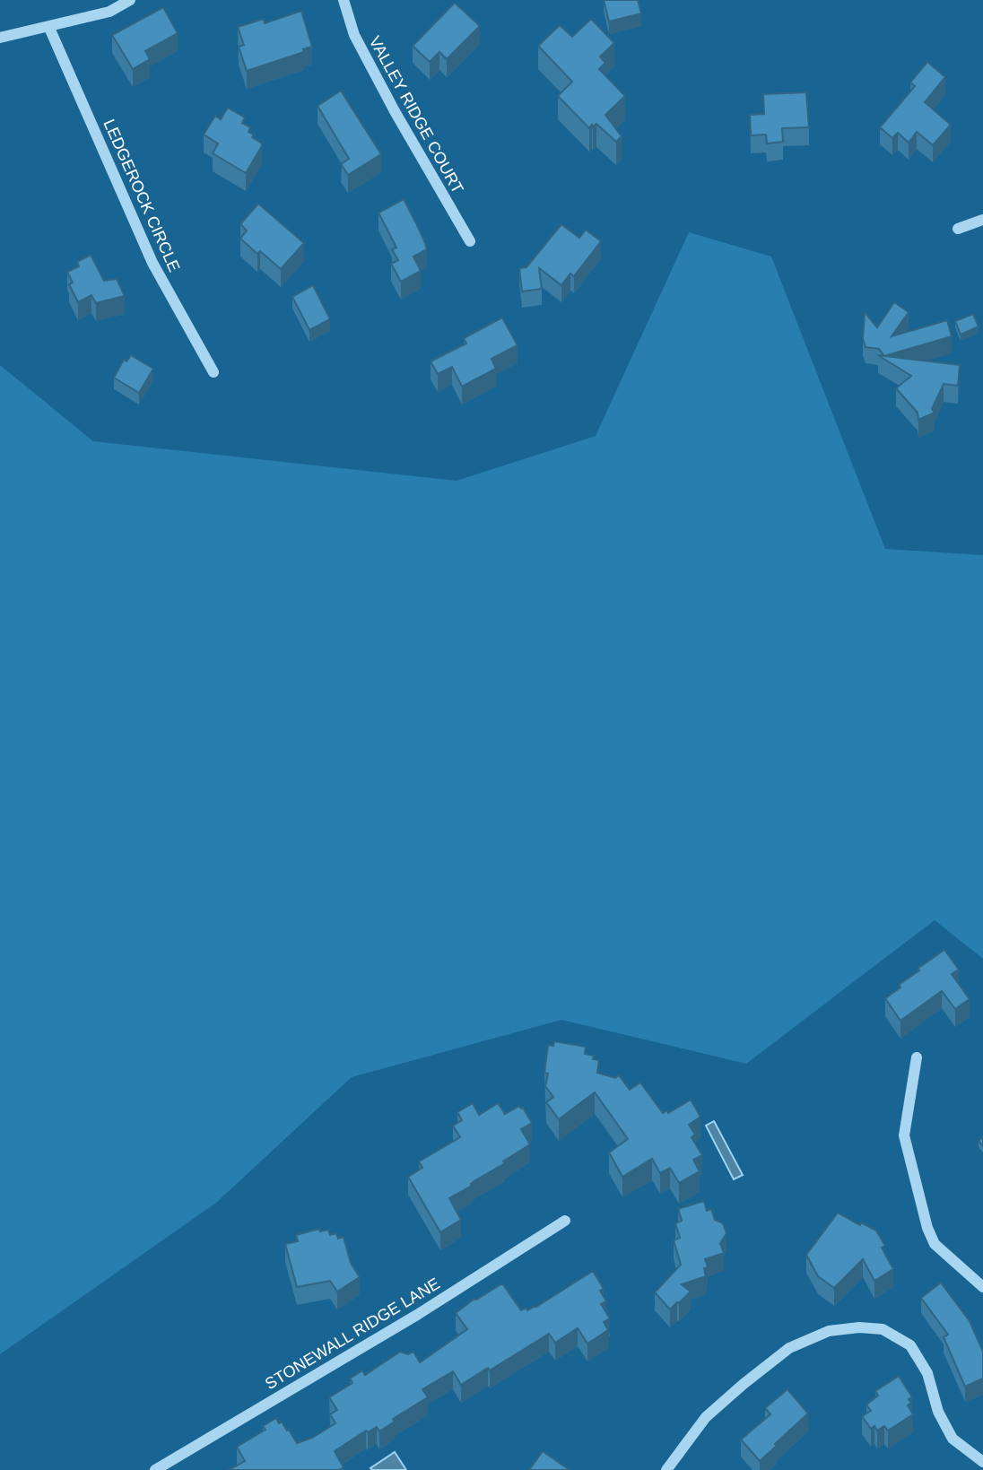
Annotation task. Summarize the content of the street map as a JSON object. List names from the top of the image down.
{
  "streets": {
    "street": ["VALLEY RIDGE COURT", "LEDGEROCK CIRCLE", "STONEWALL RIDGE LANE"]
  }
}
